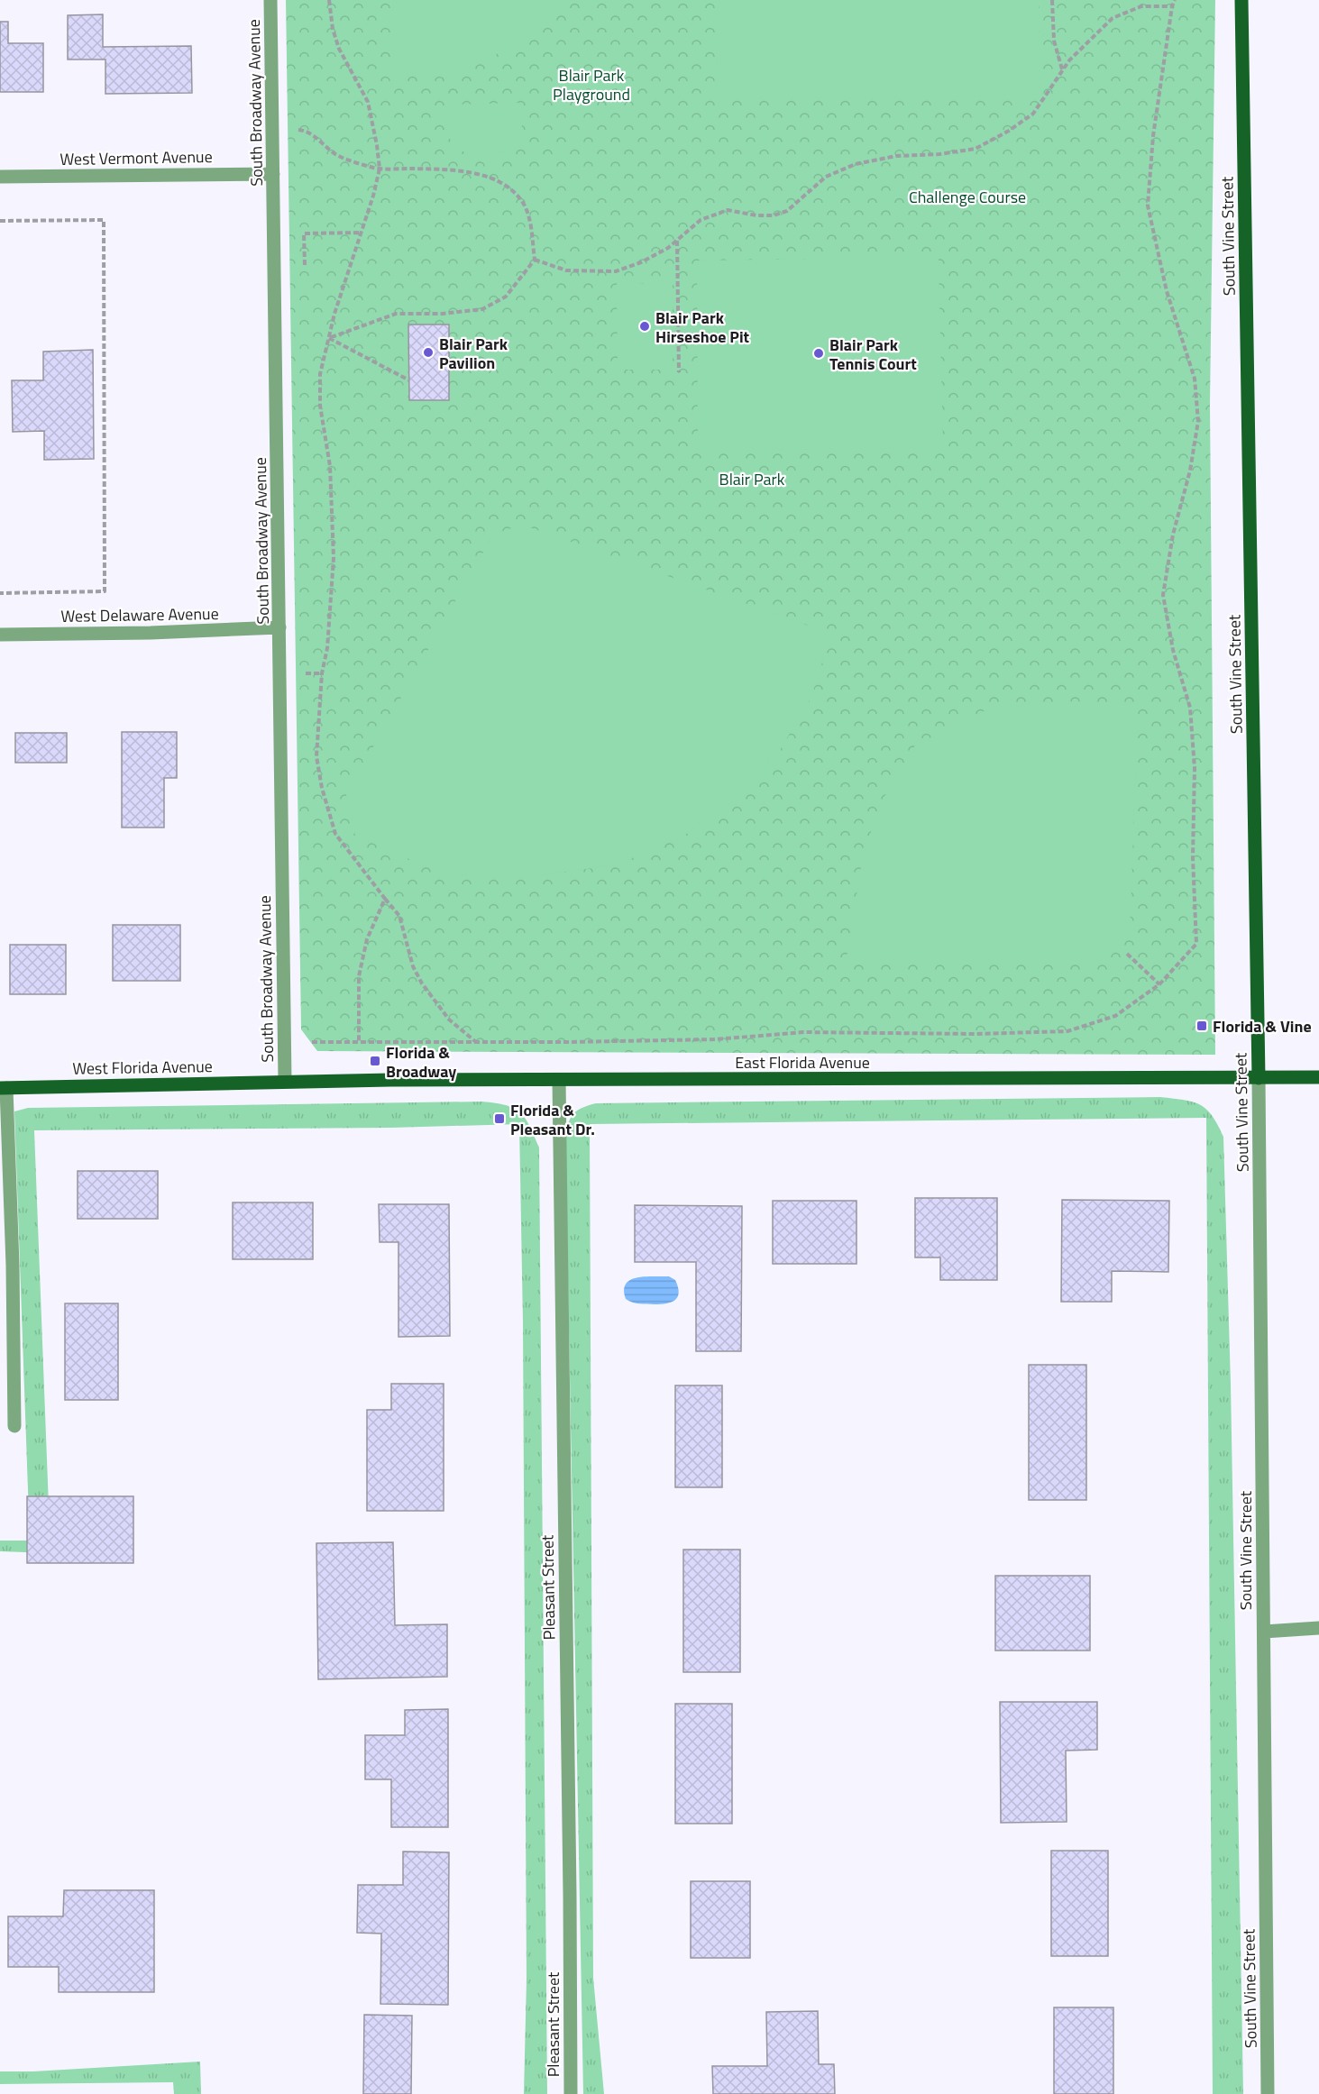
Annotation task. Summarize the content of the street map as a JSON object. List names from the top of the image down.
{
  "streets": {
    "main road": ["South Vine Street", "East Florida Avenue", "West Florida Avenue"],
    "street": [
      "South Broadway Avenue",
      "West Vermont Avenue",
      "West Delaware Avenue",
      "Pleasant Street"
    ]
  },
  "crossings": [
    ["South Broadway Avenue", "West Vermont Avenue"],
    ["South Broadway Avenue", "West Delaware Avenue"],
    ["South Broadway Avenue", "East Florida Avenue"],
    ["South Broadway Avenue", "West Florida Avenue"],
    ["South Vine Street", "East Florida Avenue"],
    ["East Florida Avenue", "West Florida Avenue"],
    ["East Florida Avenue", "Pleasant Street"]
  ],
  "parks": ["Blair Park Playground", "Challenge Course", "Blair Park"],
  "places": {
    "other": ["Blair Park Hirseshoe Pit", "Blair Park Pavilion", "Blair Park Tennis Court"],
    "transit": ["Florida & Vine", "Florida & Broadway", "Florida & Pleasant Dr."]
  }
}
